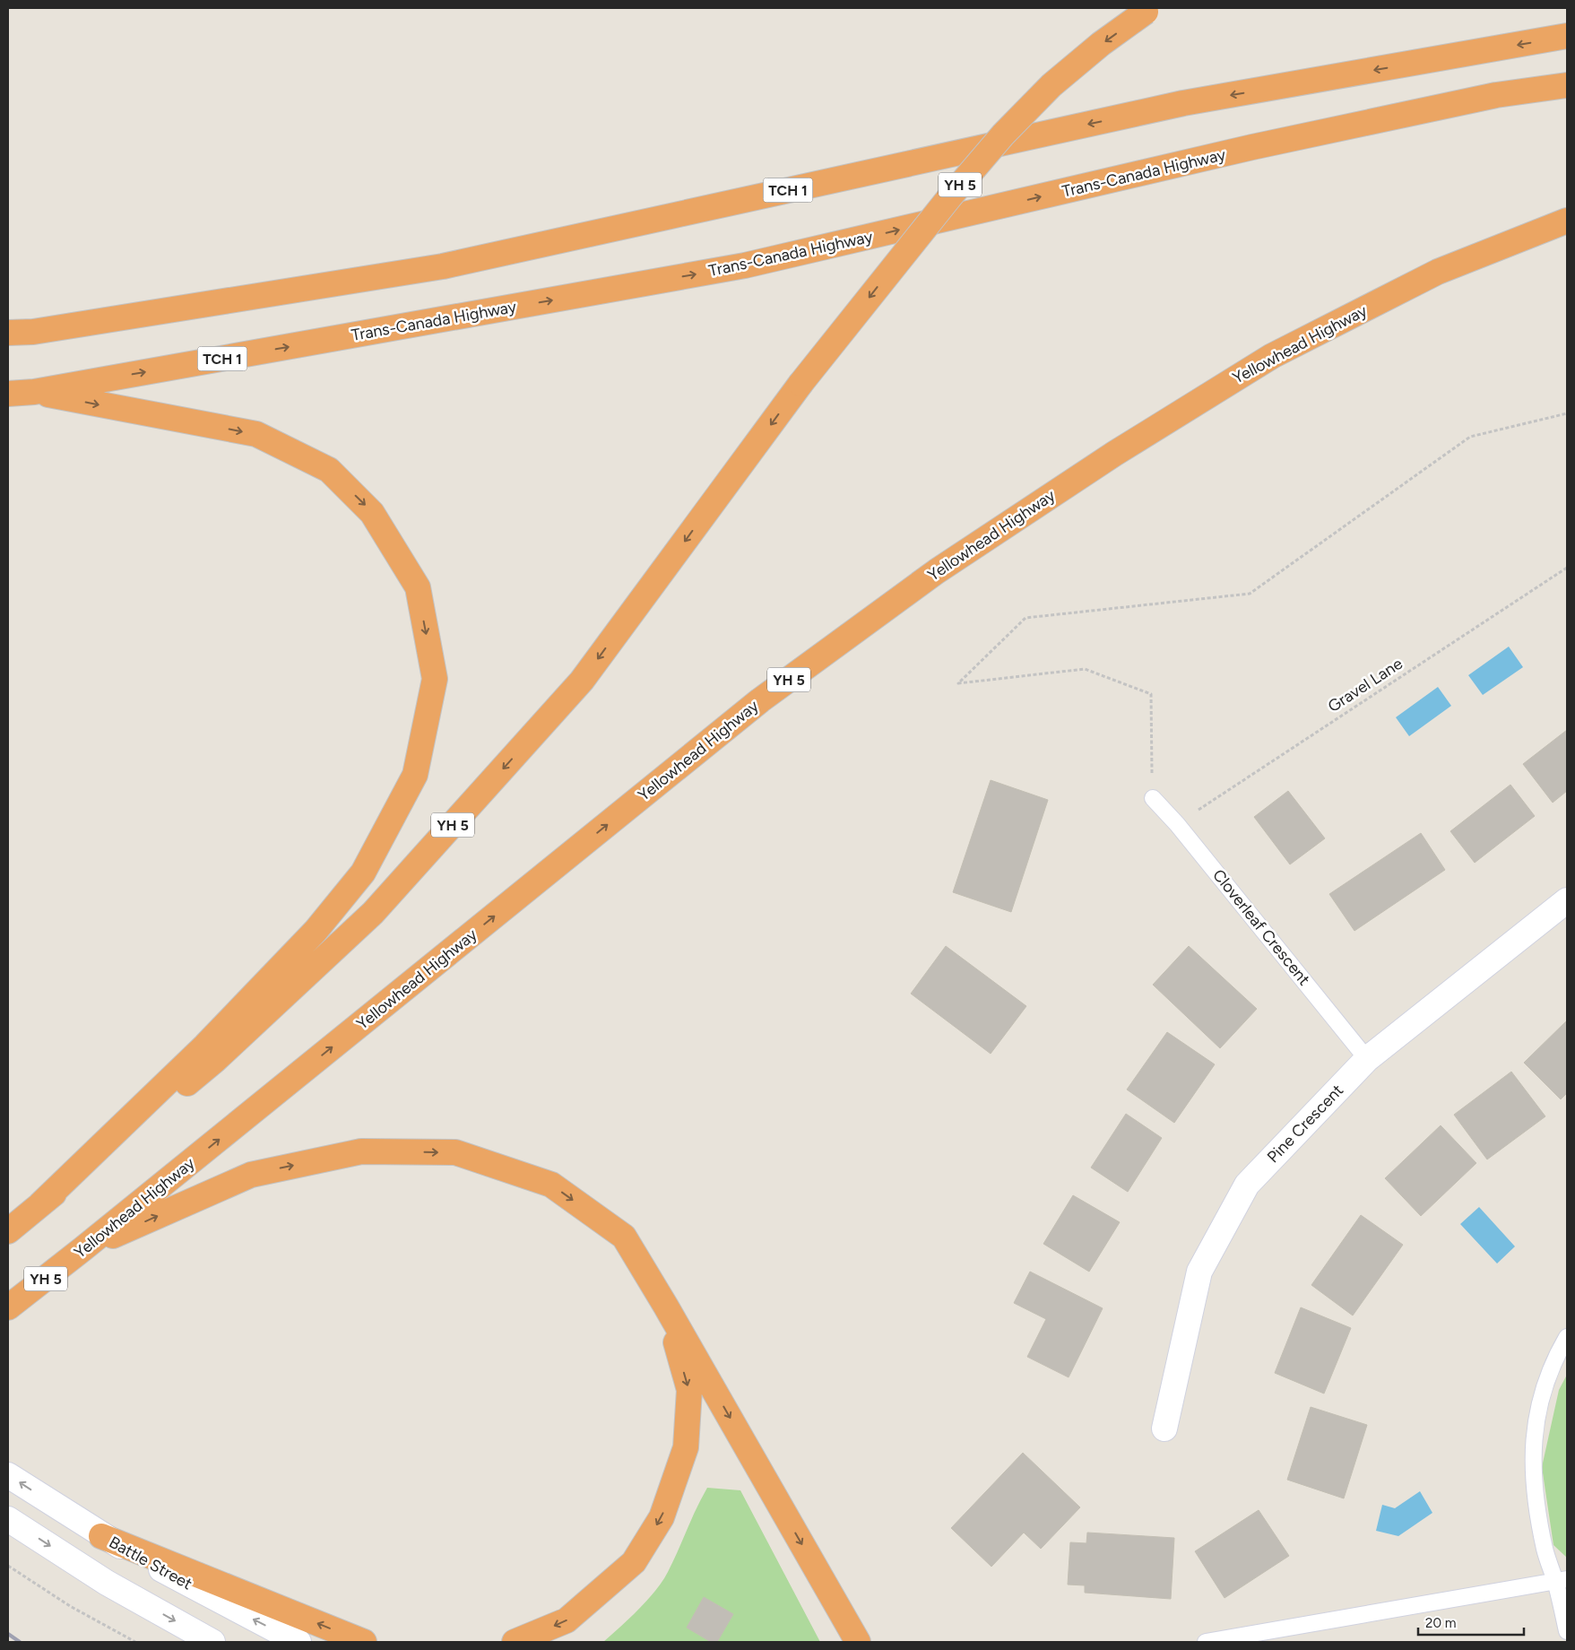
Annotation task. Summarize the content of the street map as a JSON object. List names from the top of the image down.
{
  "streets": {
    "highway": [
      "Trans-Canada Highway",
      "YH 5",
      "TCH 1",
      "Yellowhead Highway"
    ],
    "street": ["Pine Crescent", "Battle Street"],
    "lane": ["Cloverleaf Crescent"],
    "path": ["Gravel Lane"]
  },
  "crossings": [
    ["Gravel Lane", "Cloverleaf Crescent"],
    ["Cloverleaf Crescent", "Pine Crescent"]
  ],
  "scale_bar": "20 m"
}
